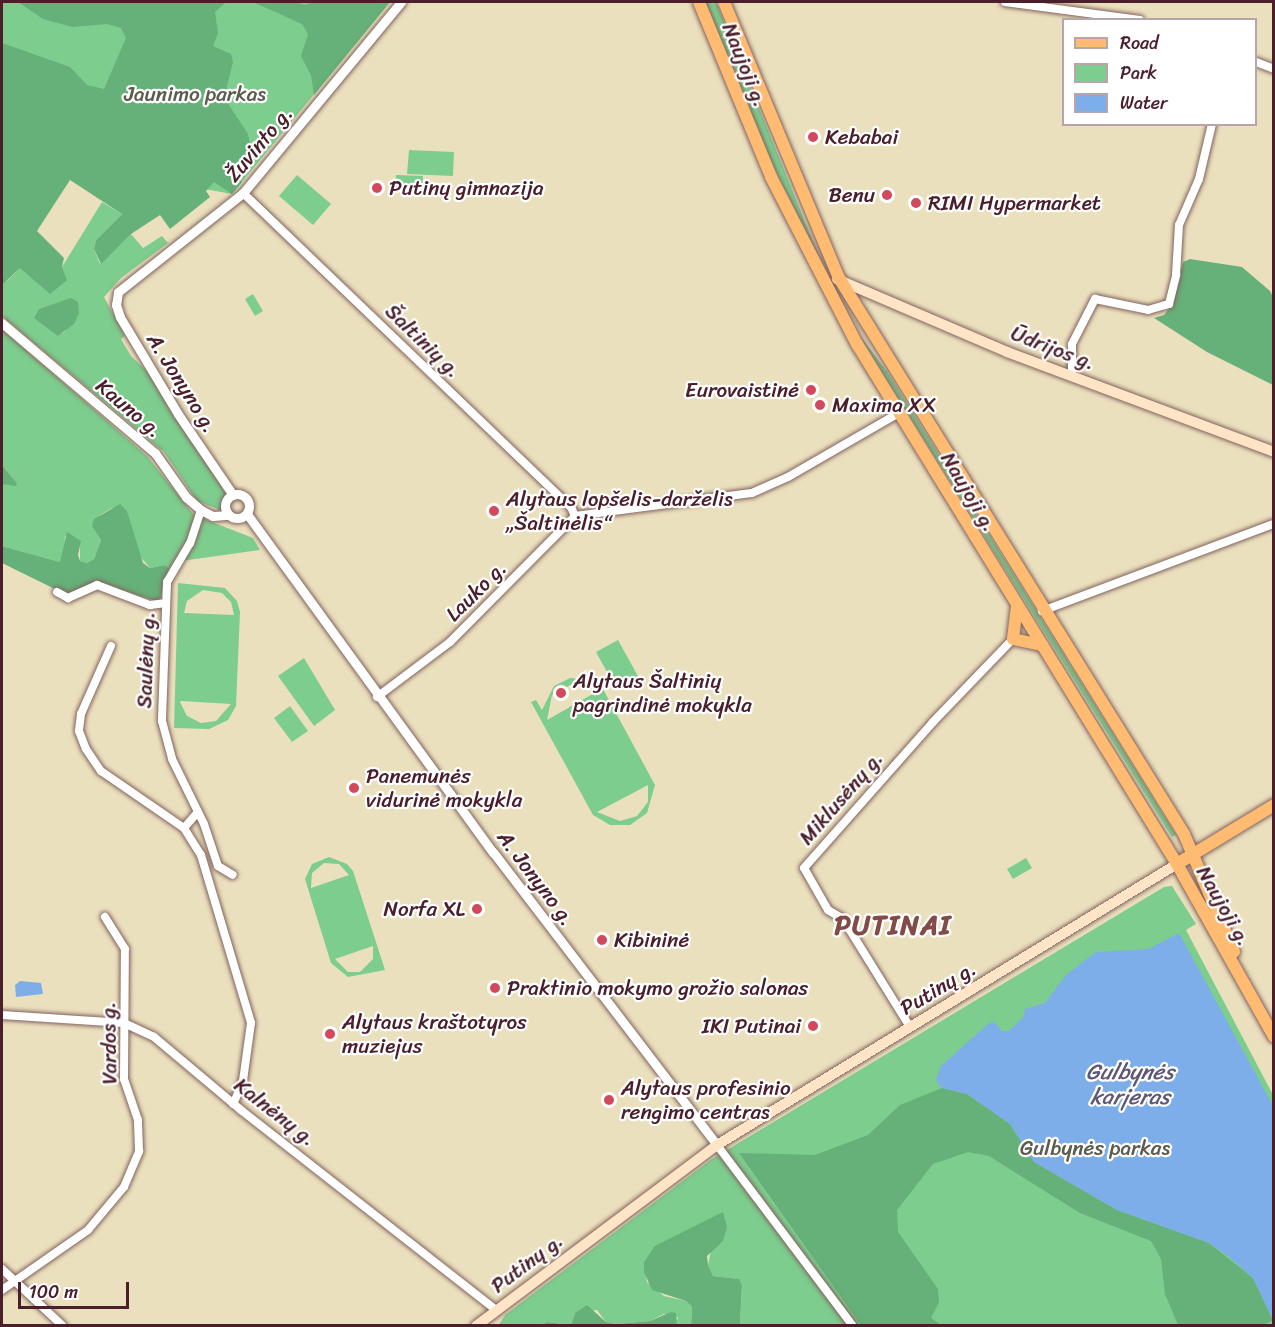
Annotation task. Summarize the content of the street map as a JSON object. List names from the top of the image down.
{
  "streets": {
    "main road": ["Naujoji g.", "Ūdrijos g.", "Putinų g."],
    "street": [
      "Žuvinto g.",
      "Šaltinių g.",
      "A. Jonyno g.",
      "Kauno g.",
      "Lauko g.",
      "Saulėnų g.",
      "Miklusėnų g.",
      "Vardos g.",
      "Kalnėnų g."
    ]
  },
  "crossings": [
    ["Naujoji g.", "Ūdrijos g."],
    ["Naujoji g.", "Putinų g."],
    ["Žuvinto g.", "Šaltinių g."],
    ["Žuvinto g.", "A. Jonyno g."],
    ["Šaltinių g.", "Lauko g."],
    ["A. Jonyno g.", "Lauko g."],
    ["A. Jonyno g.", "Putinų g."],
    ["Kauno g.", "Saulėnų g."],
    ["Saulėnų g.", "Kalnėnų g."],
    ["Miklusėnų g.", "Putinų g."],
    ["Putinų g.", "Kalnėnų g."],
    ["Vardos g.", "Kalnėnų g."]
  ],
  "districts": ["PUTINAI"],
  "water": ["Gulbynės karjeras"],
  "parks": ["Jaunimo parkas", "Gulbynės parkas"],
  "places": [
    "Kebabai",
    "Putinų gimnazija",
    "Benu",
    "RIMI Hypermarket",
    "Eurovaistinė",
    "Maxima XX",
    "Alytaus lopšelis-darželis „Šaltinėlis“",
    "Alytaus Šaltinių pagrindinė mokykla",
    "Panemunės vidurinė mokykla",
    "Norfa XL",
    "Kibininė",
    "Praktinio mokymo grožio salonas",
    "IKI Putinai",
    "Alytaus kraštotyros muziejus",
    "Alytaus profesinio rengimo centras"
  ],
  "legend": ["Road", "Park", "Water"],
  "scale_bar": "100 m"
}
